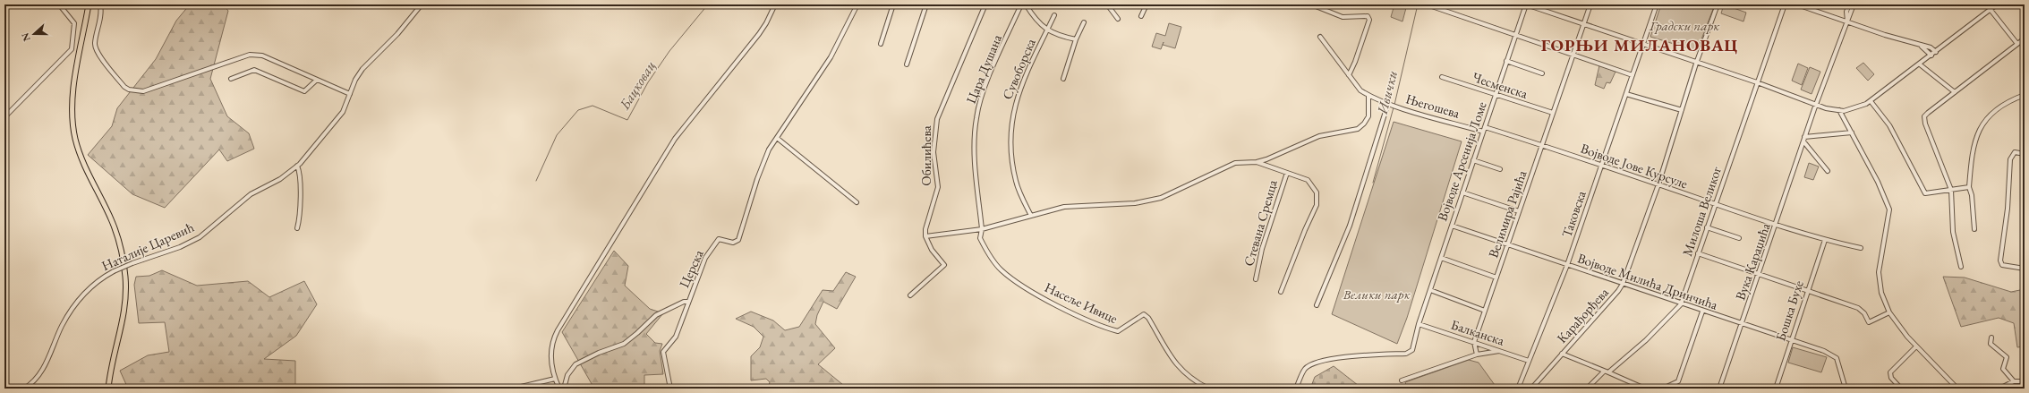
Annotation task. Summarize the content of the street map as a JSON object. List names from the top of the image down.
{
  "streets": {
    "street": [
      "Цара Душана",
      "Сувоборска",
      "Чесменска",
      "Његошева",
      "Обилићева",
      "Војводе Арсенија Ломе",
      "Војводе Јове Курсуле",
      "Милоша Великог",
      "Велимира Рајића",
      "Таковска",
      "Стевана Сремца",
      "Наталије Царевић",
      "Вука Караџића",
      "Церска",
      "Војводе Милића Дринчића",
      "Насеље Ивице",
      "Бошка Бухе",
      "Карађорђева",
      "Балканска"
    ]
  },
  "crossings": [
    ["Цара Душана", "Насеље Ивице"],
    ["Чесменска", "Војводе Арсенија Ломе"],
    ["Чесменска", "Велимира Рајића"],
    ["Његошева", "Војводе Арсенија Ломе"],
    ["Војводе Арсенија Ломе", "Војводе Јове Курсуле"],
    ["Војводе Арсенија Ломе", "Војводе Милића Дринчића"],
    ["Војводе Арсенија Ломе", "Балканска"],
    ["Војводе Јове Курсуле", "Милоша Великог"],
    ["Војводе Јове Курсуле", "Велимира Рајића"],
    ["Војводе Јове Курсуле", "Таковска"],
    ["Војводе Јове Курсуле", "Вука Караџића"],
    ["Војводе Јове Курсуле", "Бошка Бухе"],
    ["Војводе Јове Курсуле", "Карађорђева"],
    ["Милоша Великог", "Војводе Милића Дринчића"],
    ["Велимира Рајића", "Војводе Милића Дринчића"],
    ["Велимира Рајића", "Балканска"],
    ["Таковска", "Војводе Милића Дринчића"],
    ["Таковска", "Балканска"],
    ["Вука Караџића", "Војводе Милића Дринчића"],
    ["Војводе Милића Дринчића", "Бошка Бухе"],
    ["Војводе Милића Дринчића", "Карађорђева"]
  ],
  "districts": ["ГОРЊИ МИЛАНОВАЦ"],
  "water": ["Бацковац", "Ивички"],
  "parks": ["Градски парк", "Велики парк"],
  "north": "left"
}
